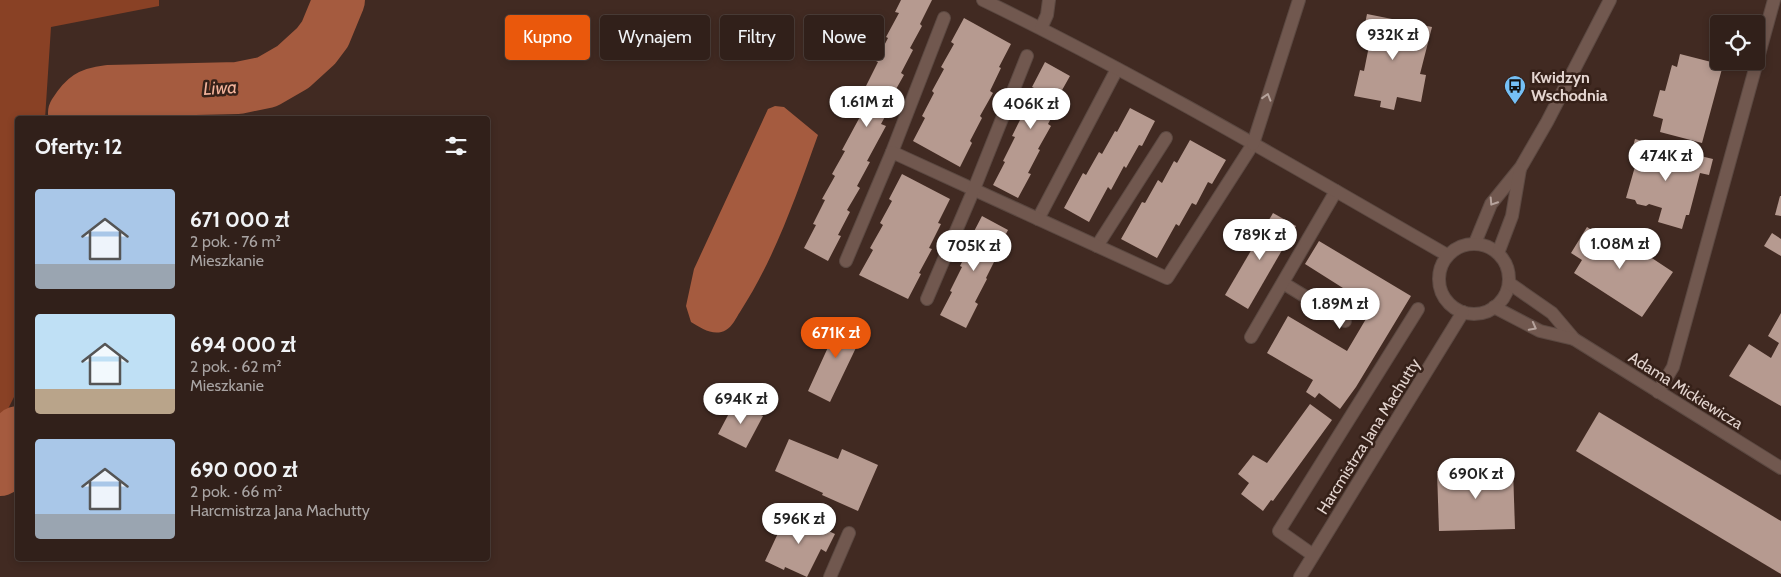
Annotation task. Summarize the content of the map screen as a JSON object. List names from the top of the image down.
{
  "streets": {
    "street": ["Adama Mickiewicza", "Harcmistrza Jana Machutty"]
  },
  "crossings": [
    ["Adama Mickiewicza", "Harcmistrza Jana Machutty"]
  ],
  "water": ["Liwa"],
  "places": {
    "bus stop": ["Kwidzyn Wschodnia"]
  },
  "page": {
    "chip": [
      "Kupno",
      "Wynajem",
      "Filtry",
      "Nowe"
    ],
    "price": [
      "932K zł",
      "1.61M zł",
      "406K zł",
      "474K zł",
      "789K zł",
      "1.08M zł",
      "705K zł",
      "1.89M zł",
      "671K zł",
      "694K zł",
      "690K zł",
      "596K zł"
    ],
    "heading": "Oferty: 12",
    "list": [
      {
        "name": "671 000 zł",
        "note": "2 pok. · 76 m² · Mieszkanie"
      },
      {
        "name": "694 000 zł",
        "note": "2 pok. · 62 m² · Mieszkanie"
      },
      {
        "name": "690 000 zł",
        "note": "2 pok. · 66 m² · Harcmistrza Jana Machutty"
      }
    ]
  }
}
